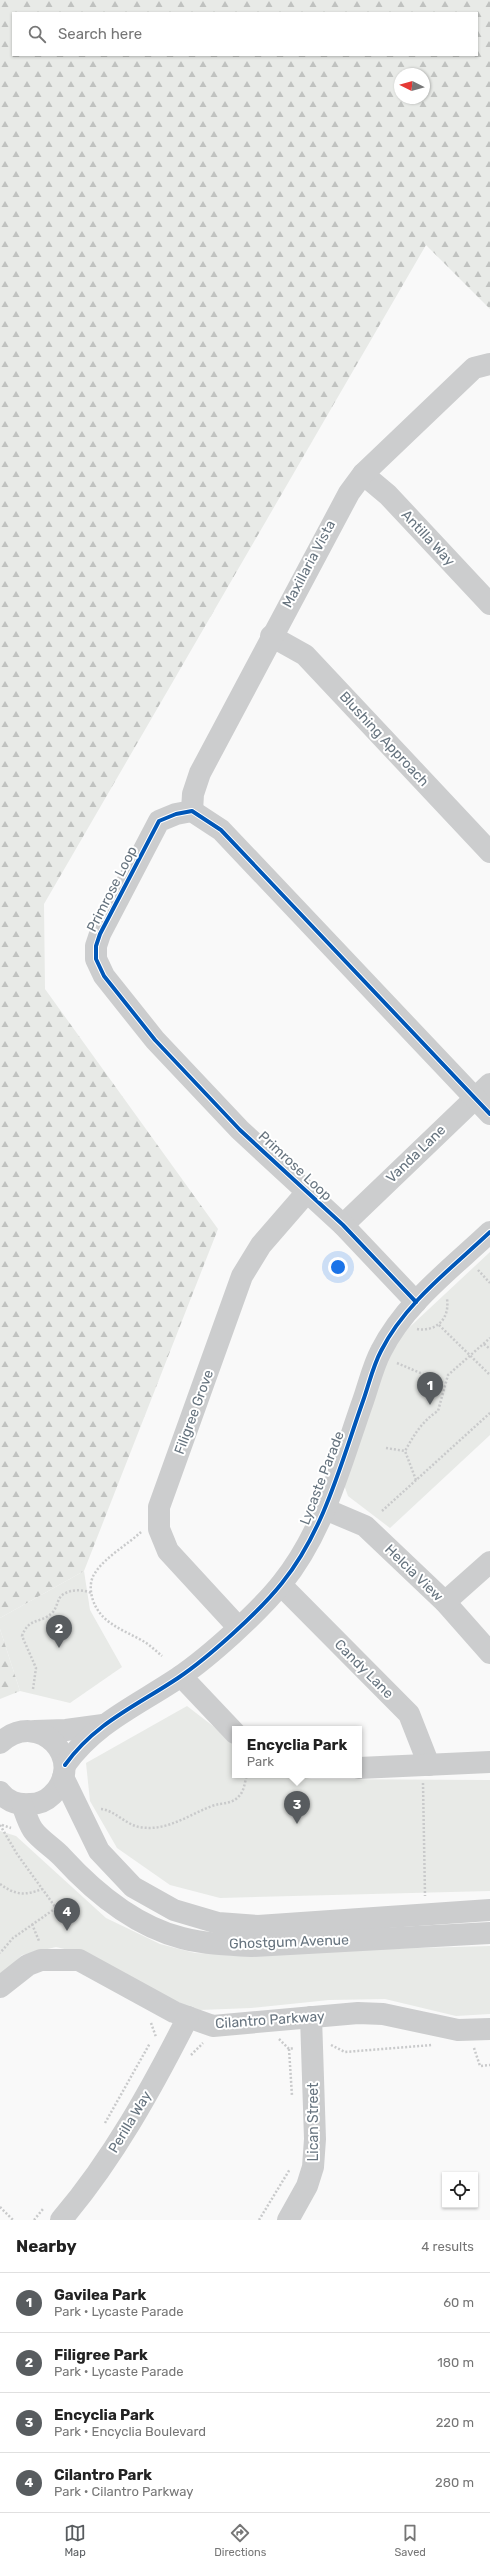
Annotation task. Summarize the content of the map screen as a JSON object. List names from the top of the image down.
{
  "streets": {
    "street": [
      "Antilla Way",
      "Maxillaria Vista",
      "Blushing Approach",
      "Primrose Loop",
      "Vanda Lane",
      "Filigree Grove",
      "Lycaste Parade",
      "Helcia View",
      "Candy Lane",
      "Ghostgum Avenue",
      "Cilantro Parkway",
      "Perilla Way",
      "Lican Street"
    ]
  },
  "crossings": [
    ["Antilla Way", "Maxillaria Vista"],
    ["Maxillaria Vista", "Blushing Approach"],
    ["Maxillaria Vista", "Primrose Loop"],
    ["Primrose Loop", "Vanda Lane"],
    ["Primrose Loop", "Filigree Grove"],
    ["Primrose Loop", "Lycaste Parade"],
    ["Filigree Grove", "Lycaste Parade"],
    ["Lycaste Parade", "Helcia View"],
    ["Lycaste Parade", "Candy Lane"],
    ["Lycaste Parade", "Ghostgum Avenue"],
    ["Cilantro Parkway", "Perilla Way"],
    ["Cilantro Parkway", "Lican Street"]
  ],
  "north": "left",
  "page": {
    "search": "Search here",
    "pins": [
      "1",
      "2",
      "3",
      "4"
    ],
    "popup": ["Encyclia Park", "Park"],
    "heading": ["Nearby", "4 results"],
    "list": [
      {
        "mark": "1",
        "name": "Gavilea Park",
        "note": "Park · Lycaste Parade",
        "value": "60 m"
      },
      {
        "mark": "2",
        "name": "Filigree Park",
        "note": "Park · Lycaste Parade",
        "value": "180 m"
      },
      {
        "mark": "3",
        "name": "Encyclia Park",
        "note": "Park · Encyclia Boulevard",
        "value": "220 m"
      },
      {
        "mark": "4",
        "name": "Cilantro Park",
        "note": "Park · Cilantro Parkway",
        "value": "280 m"
      }
    ],
    "nav": ["Map", "Directions", "Saved"]
  }
}
